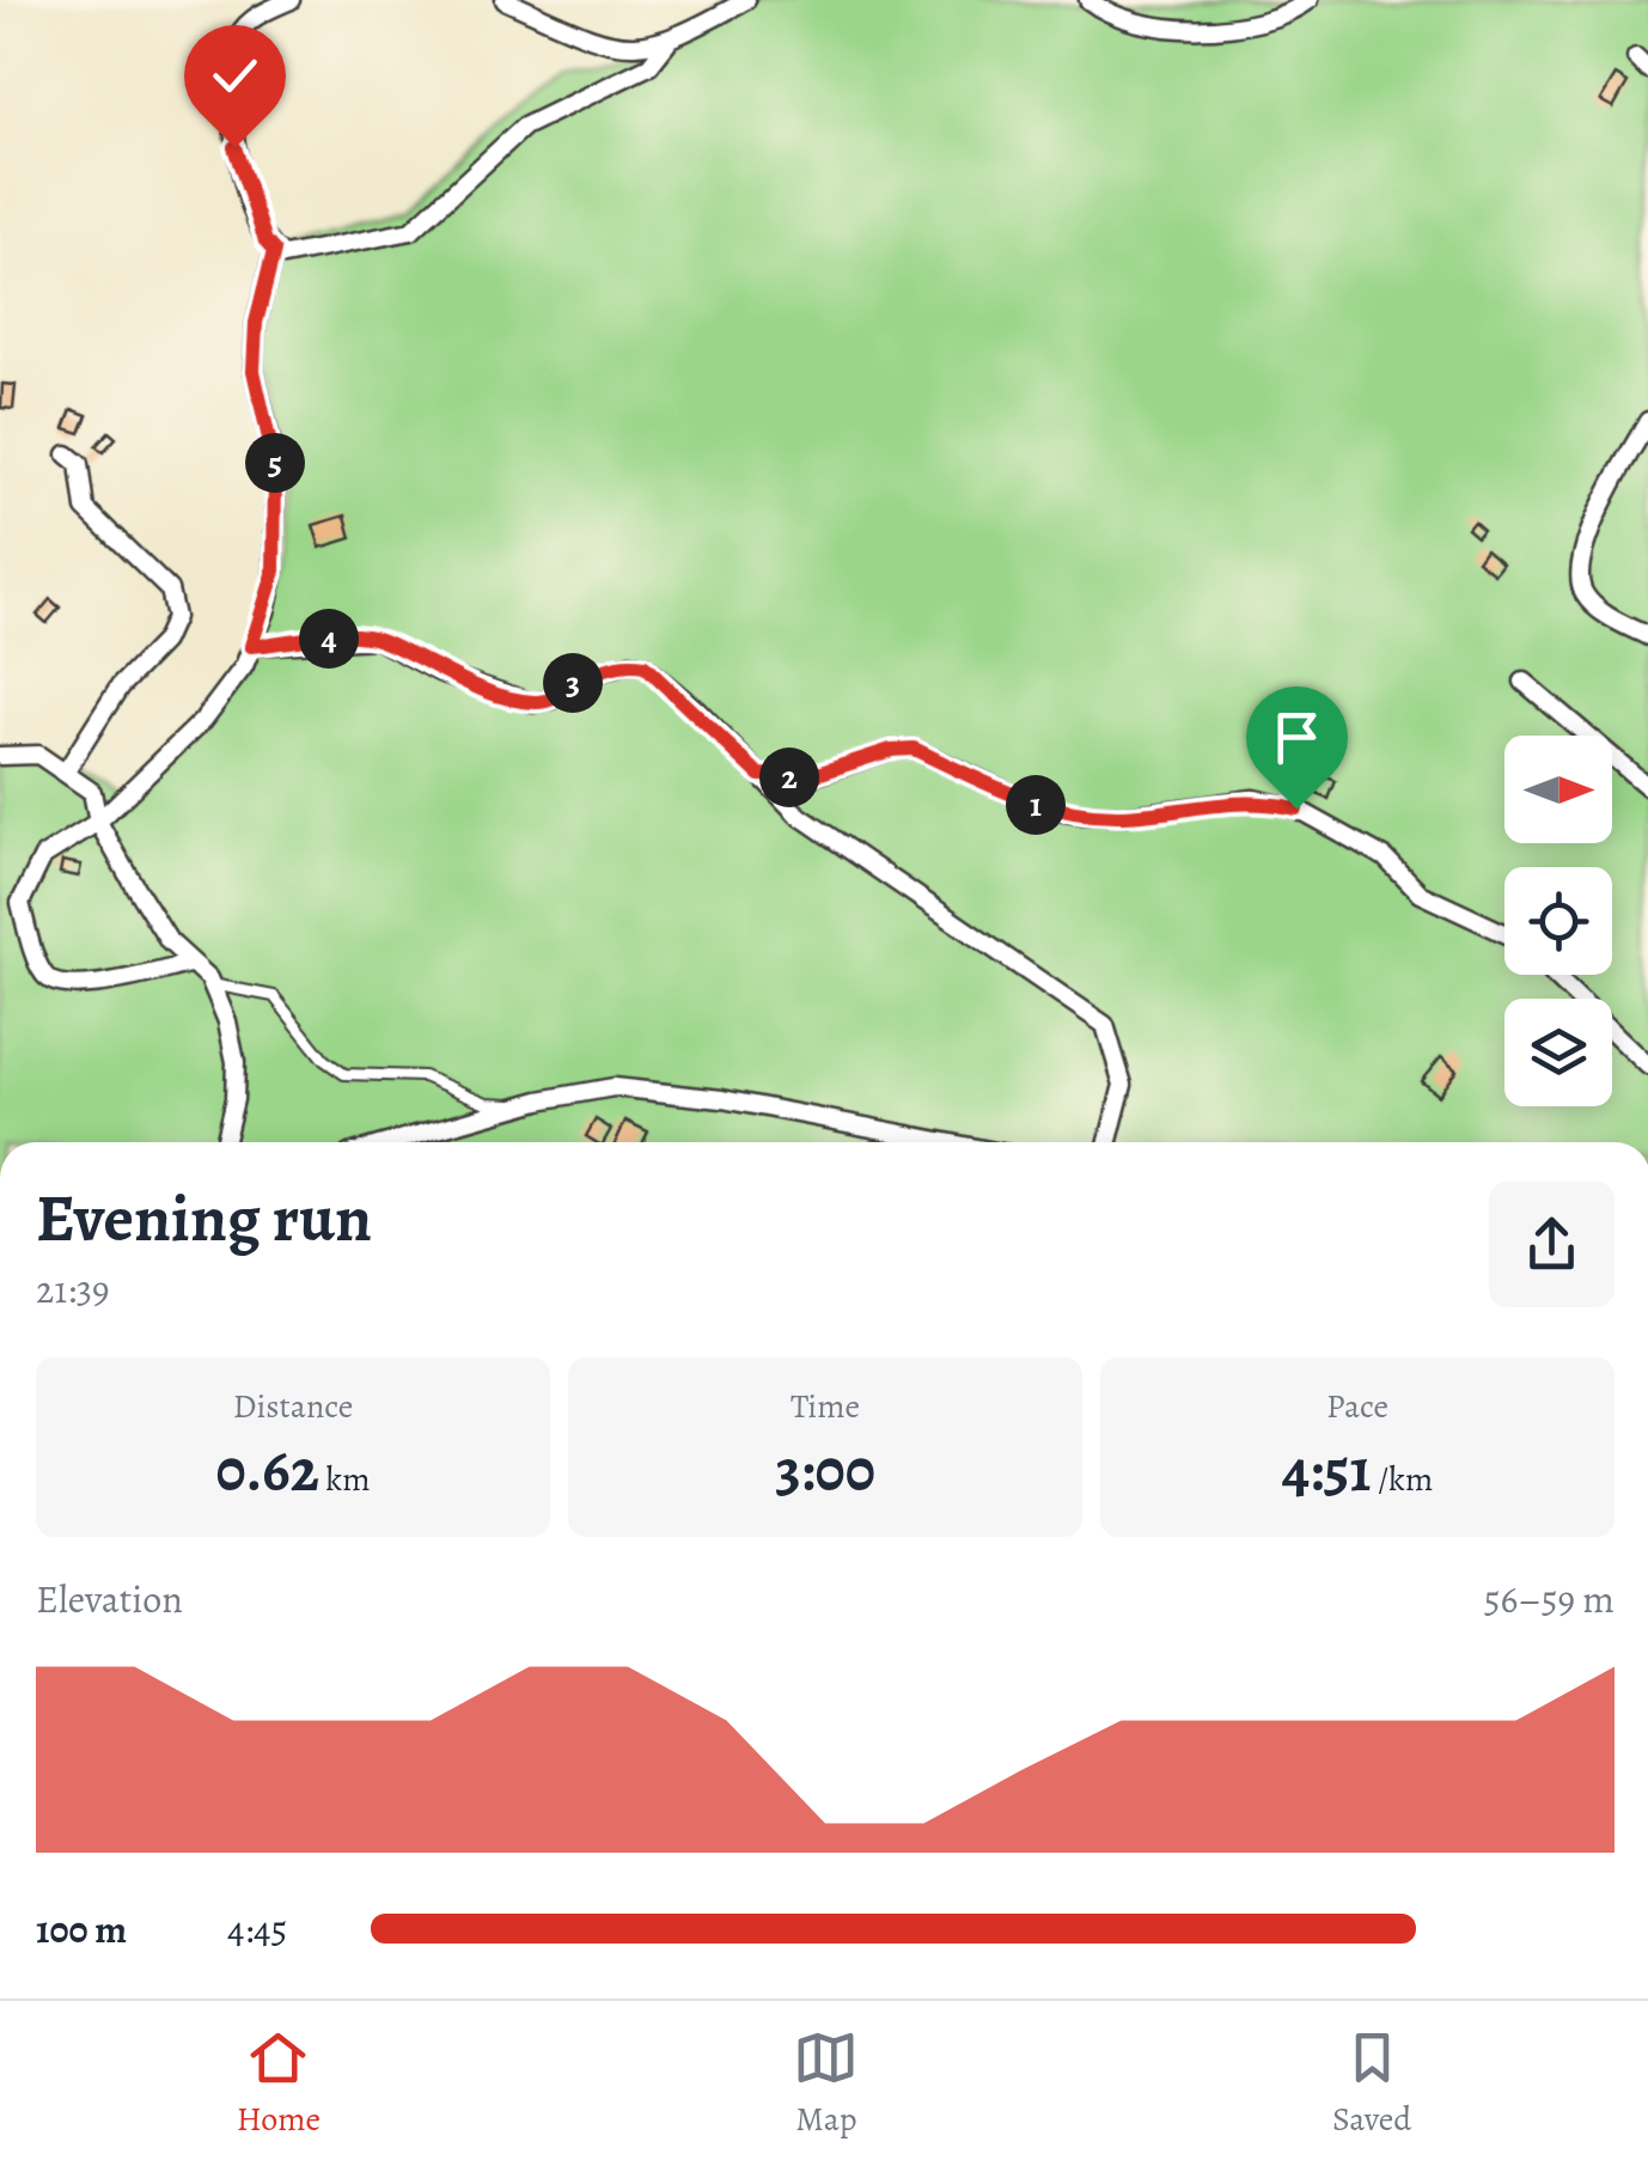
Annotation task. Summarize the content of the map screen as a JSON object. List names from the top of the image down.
{
  "north": "right",
  "page": {
    "pins": [
      "5",
      "4",
      "3",
      "2",
      "1"
    ],
    "heading": ["Evening run", "21:39"],
    "stats": [
      ["Distance", "0.62 km"],
      ["Time", "3:00"],
      ["Pace", "4:51 /km"]
    ],
    "chart": ["Elevation", "56–59 m"],
    "list": [
      {
        "name": "100 m",
        "note": "4:45"
      }
    ],
    "tabs": ["Home", "Map", "Saved"]
  }
}
